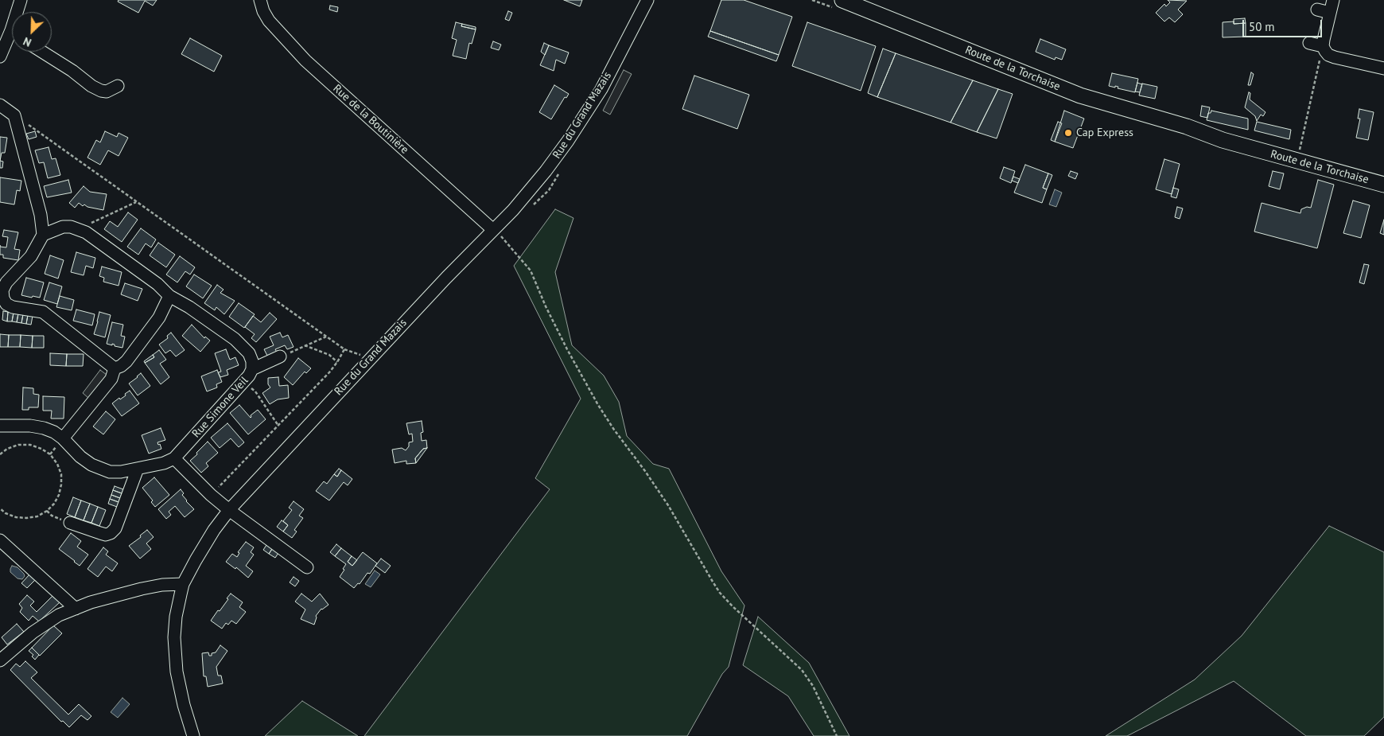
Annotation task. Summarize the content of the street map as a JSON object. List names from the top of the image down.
{
  "streets": {
    "main road": ["Route de la Torchaise"],
    "street": ["Rue du Grand Mazais", "Rue de la Boutinière", "Rue Simone Veil"]
  },
  "crossings": [
    ["Rue du Grand Mazais", "Rue de la Boutinière"]
  ],
  "places": ["Cap Express"],
  "scale_bar": "50 m",
  "north": "bottom left"
}
